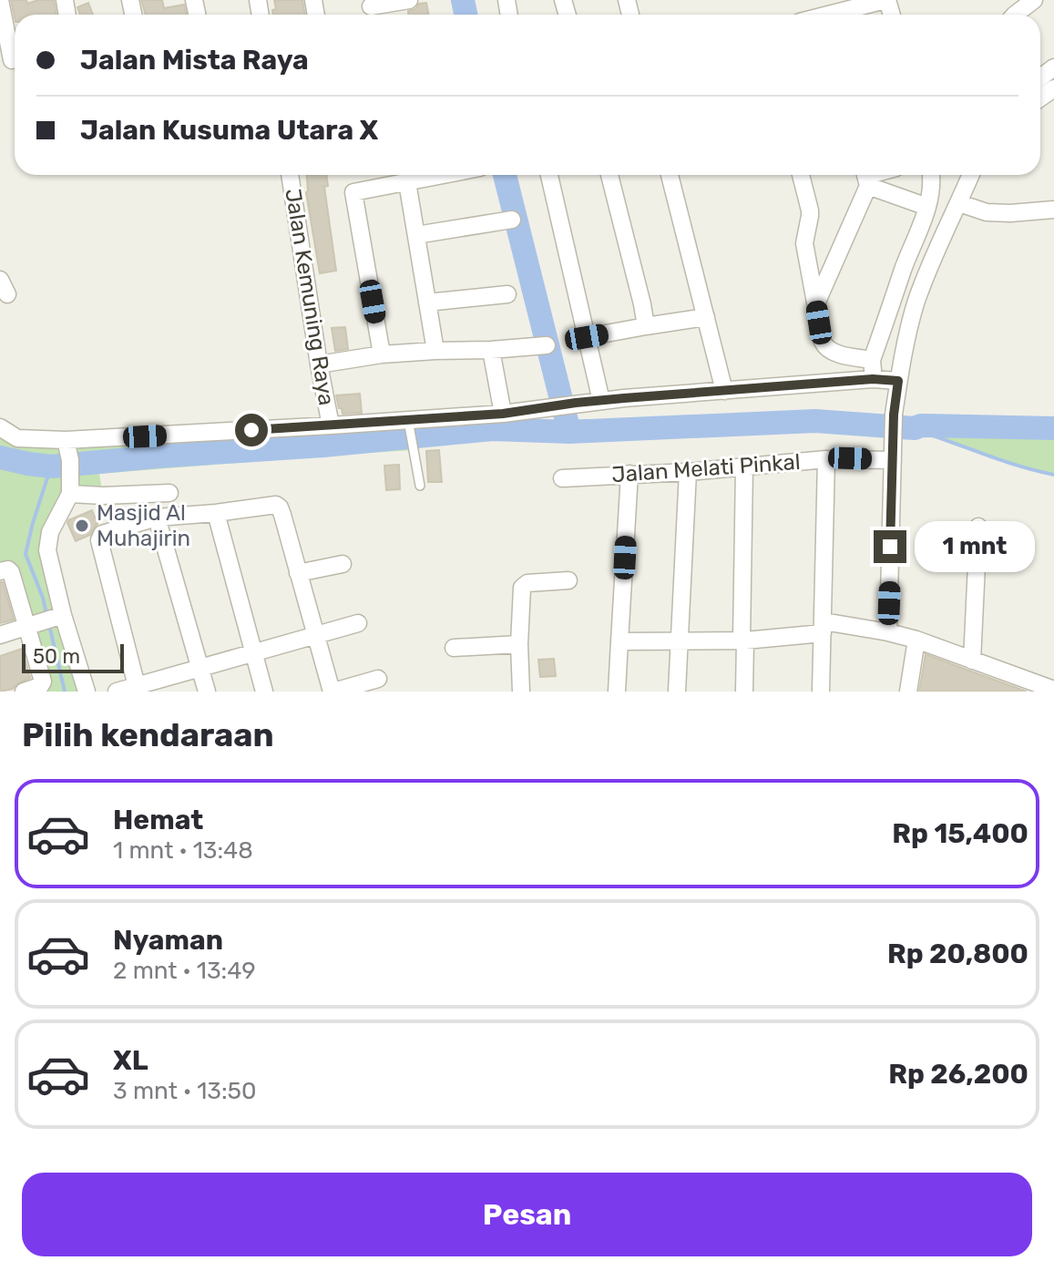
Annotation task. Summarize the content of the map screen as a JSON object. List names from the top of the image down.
{
  "streets": {
    "street": ["Jalan Kemuning Raya", "Jalan Melati Pinkal"]
  },
  "places": ["Masjid Al Muhajirin"],
  "scale_bar": "50 m",
  "page": {
    "banner": ["Jalan Mista Raya", "Jalan Kusuma Utara X"],
    "bubble": "1 mnt",
    "scale": "50 m",
    "heading": "Pilih kendaraan",
    "list": [
      {
        "name": "Hemat",
        "note": "1 mnt · 13:48",
        "value": "Rp 15,400"
      },
      {
        "name": "Nyaman",
        "note": "2 mnt · 13:49",
        "value": "Rp 20,800"
      },
      {
        "name": "XL",
        "note": "3 mnt · 13:50",
        "value": "Rp 26,200"
      }
    ],
    "buttons": "Pesan"
  }
}
